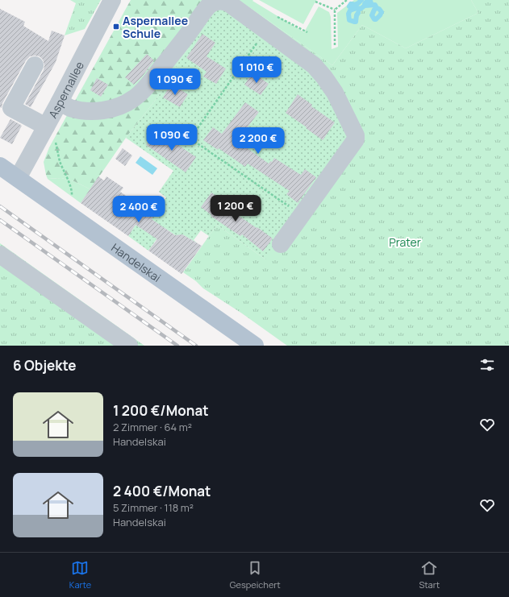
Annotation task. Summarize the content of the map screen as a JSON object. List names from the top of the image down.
{
  "streets": {
    "main road": ["Handelskai"],
    "street": ["Aspernallee"]
  },
  "crossings": [
    ["Aspernallee", "Handelskai"]
  ],
  "parks": ["Prater"],
  "places": {
    "transit": ["Aspernallee Schule"]
  },
  "page": {
    "price": [
      "1 010 €",
      "1 090 €",
      "1 090 €",
      "2 200 €",
      "1 200 €",
      "2 400 €"
    ],
    "heading": "6 Objekte",
    "list": [
      {
        "name": "1 200 €/Monat",
        "note": "2 Zimmer · 64 m² · Handelskai"
      },
      {
        "name": "2 400 €/Monat",
        "note": "5 Zimmer · 118 m² · Handelskai"
      }
    ],
    "tabs": ["Karte", "Gespeichert", "Start"]
  }
}
